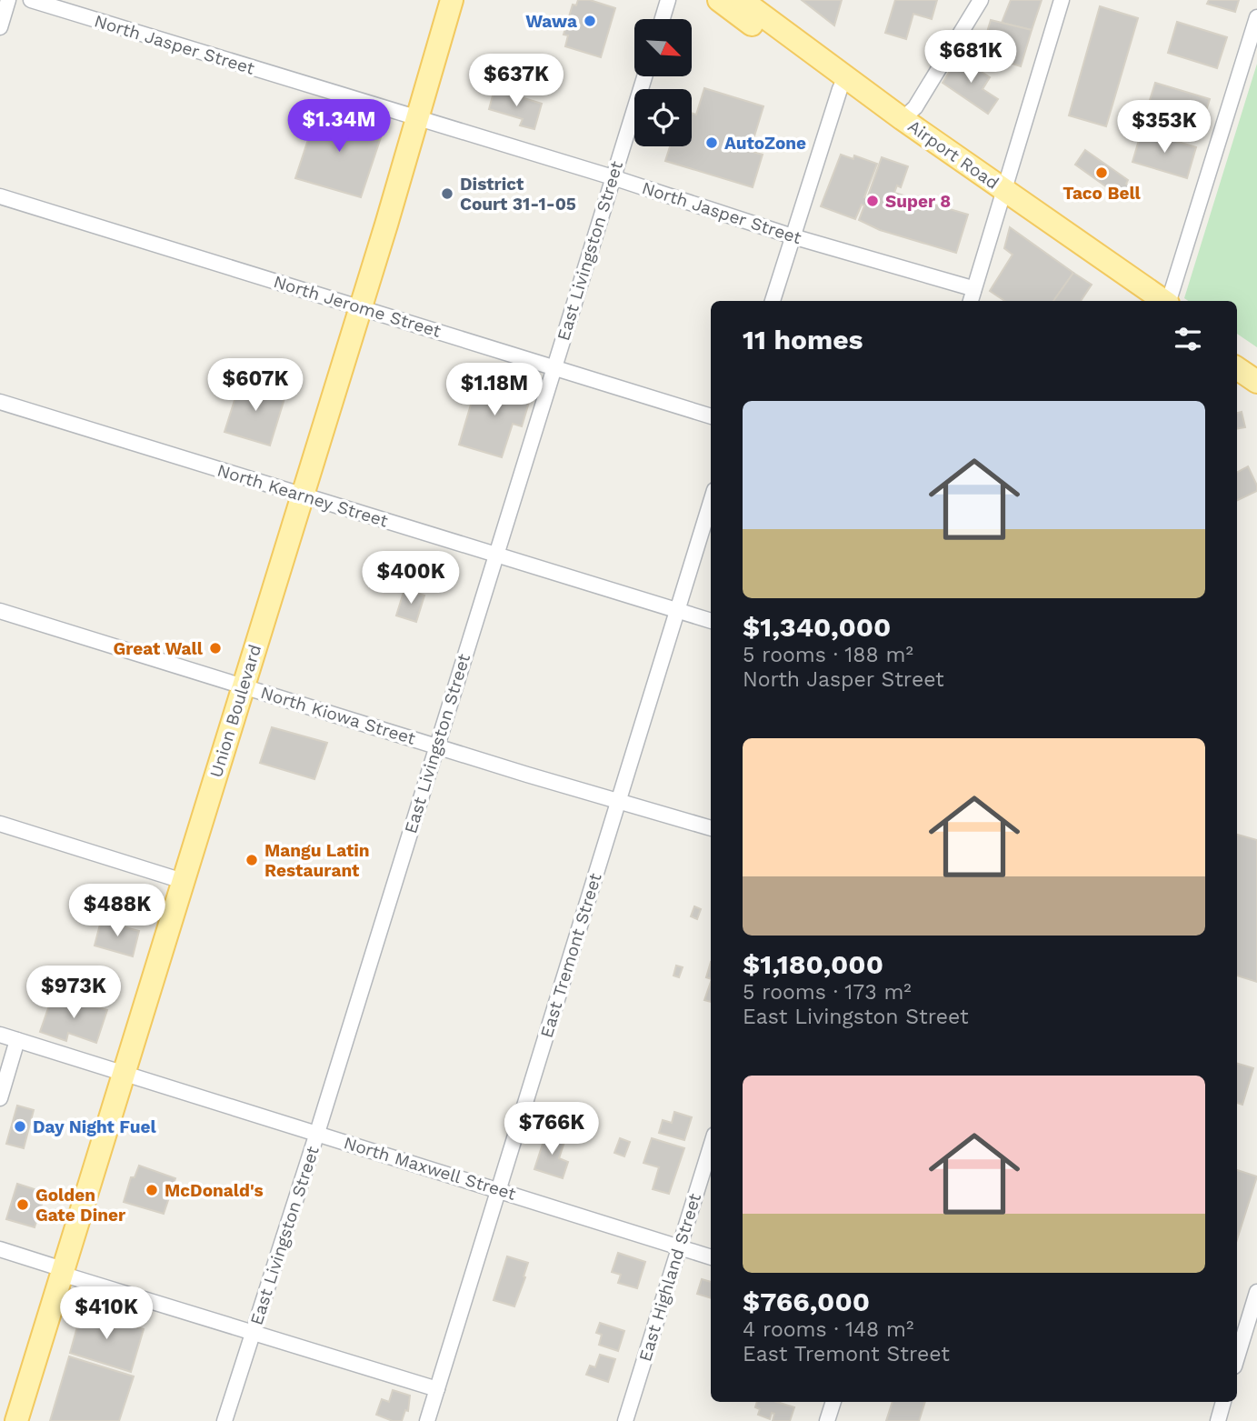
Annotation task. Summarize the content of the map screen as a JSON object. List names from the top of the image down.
{
  "streets": {
    "main road": ["Airport Road", "Union Boulevard"],
    "street": [
      "North Jasper Street",
      "East Livingston Street",
      "North Jerome Street",
      "North Kearney Street",
      "North Kiowa Street",
      "East Tremont Street",
      "North Maxwell Street",
      "East Highland Street"
    ]
  },
  "crossings": [
    ["North Jasper Street", "East Livingston Street"],
    ["North Jasper Street", "Union Boulevard"],
    ["East Livingston Street", "North Jerome Street"],
    ["East Livingston Street", "North Kearney Street"],
    ["East Livingston Street", "North Kiowa Street"],
    ["East Livingston Street", "North Maxwell Street"],
    ["North Jerome Street", "Union Boulevard"],
    ["North Kearney Street", "Union Boulevard"],
    ["North Kearney Street", "East Tremont Street"],
    ["Union Boulevard", "North Kiowa Street"],
    ["Union Boulevard", "North Maxwell Street"],
    ["North Kiowa Street", "East Tremont Street"],
    ["East Tremont Street", "North Maxwell Street"],
    ["North Maxwell Street", "East Highland Street"]
  ],
  "places": [
    "Wawa",
    "AutoZone",
    "Taco Bell",
    "District Court 31-1-05",
    "Super 8",
    "Great Wall",
    "Mangu Latin Restaurant",
    "Day Night Fuel",
    "McDonald's",
    "Golden Gate Diner"
  ],
  "north": "bottom right",
  "page": {
    "price": [
      "$681K",
      "$637K",
      "$1.34M",
      "$353K",
      "$607K",
      "$1.18M",
      "$400K",
      "$488K",
      "$973K",
      "$766K",
      "$410K"
    ],
    "heading": "11 homes",
    "list": [
      {
        "name": "$1,340,000",
        "note": "5 rooms · 188 m² · North Jasper Street"
      },
      {
        "name": "$1,180,000",
        "note": "5 rooms · 173 m² · East Livingston Street"
      },
      {
        "name": "$766,000",
        "note": "4 rooms · 148 m² · East Tremont Street"
      }
    ]
  }
}
